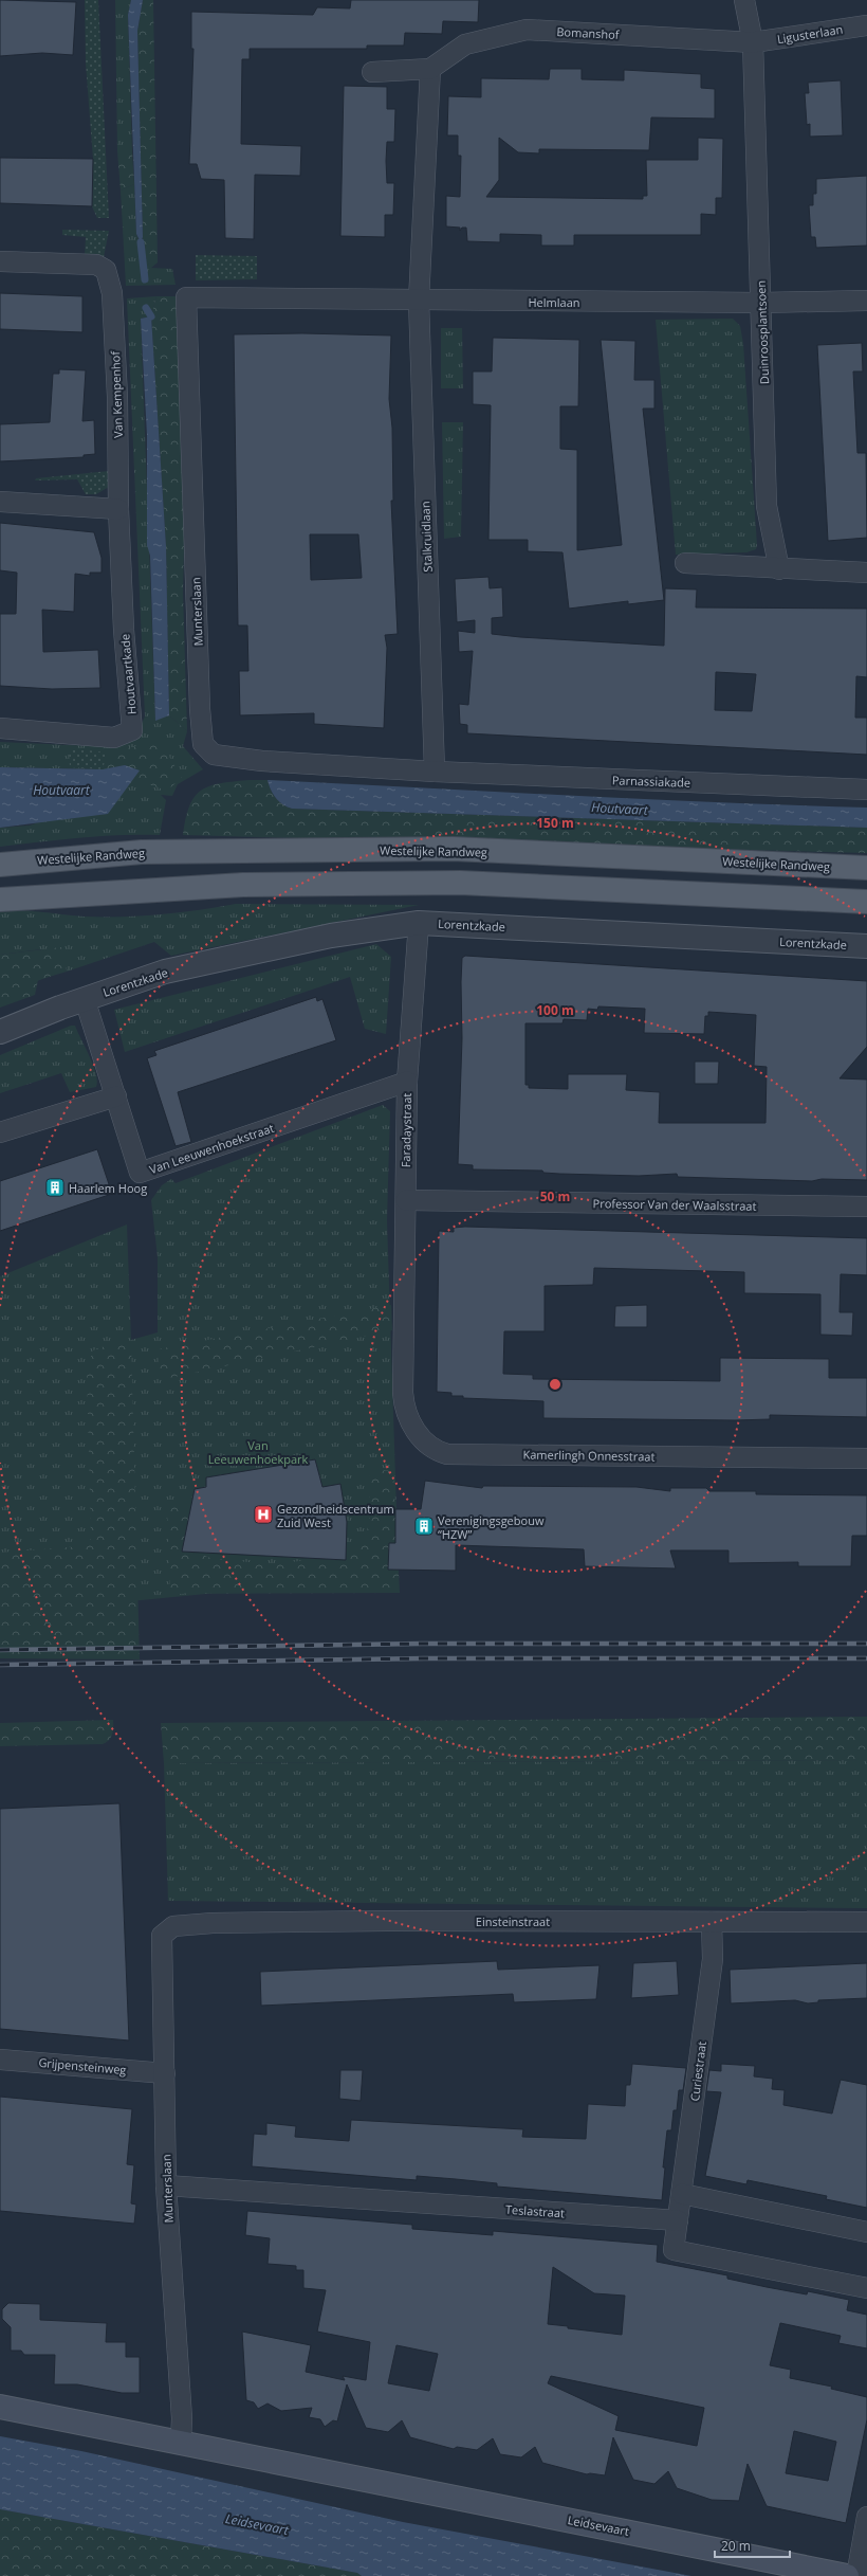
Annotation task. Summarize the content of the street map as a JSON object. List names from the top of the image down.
{
  "streets": {
    "main road": ["Westelijke Randweg", "Leidsevaart"],
    "street": [
      "Bomanshof",
      "Ligusterlaan",
      "Helmlaan",
      "Duinroosplantsoen",
      "Van Kempenhof",
      "Stalkruidlaan",
      "Munterslaan",
      "Houtvaartkade",
      "Parnassiakade",
      "Lorentzkade",
      "Faradaystraat",
      "Van Leeuwenhoekstraat",
      "Professor Van der Waalsstraat",
      "Kamerlingh Onnesstraat",
      "Einsteinstraat",
      "Grijpensteinweg",
      "Curiestraat",
      "Teslastraat"
    ]
  },
  "crossings": [
    ["Bomanshof", "Ligusterlaan"],
    ["Bomanshof", "Duinroosplantsoen"],
    ["Ligusterlaan", "Duinroosplantsoen"],
    ["Helmlaan", "Duinroosplantsoen"],
    ["Helmlaan", "Stalkruidlaan"],
    ["Helmlaan", "Munterslaan"],
    ["Van Kempenhof", "Houtvaartkade"],
    ["Stalkruidlaan", "Munterslaan"],
    ["Stalkruidlaan", "Parnassiakade"],
    ["Munterslaan", "Parnassiakade"],
    ["Munterslaan", "Einsteinstraat"],
    ["Munterslaan", "Grijpensteinweg"],
    ["Munterslaan", "Teslastraat"],
    ["Munterslaan", "Leidsevaart"],
    ["Lorentzkade", "Faradaystraat"],
    ["Lorentzkade", "Van Leeuwenhoekstraat"],
    ["Faradaystraat", "Van Leeuwenhoekstraat"],
    ["Faradaystraat", "Professor Van der Waalsstraat"],
    ["Faradaystraat", "Kamerlingh Onnesstraat"],
    ["Einsteinstraat", "Curiestraat"],
    ["Curiestraat", "Teslastraat"]
  ],
  "water": ["Houtvaart", "Leidsevaart"],
  "parks": ["Van Leeuwenhoekpark"],
  "places": {
    "building": ["Haarlem Hoog", "Verenigingsgebouw “HZW”"],
    "hospital": ["Gezondheidscentrum Zuid West"]
  },
  "scale_bar": "20 m",
  "rings": ["150 m", "100 m", "50 m"]
}
